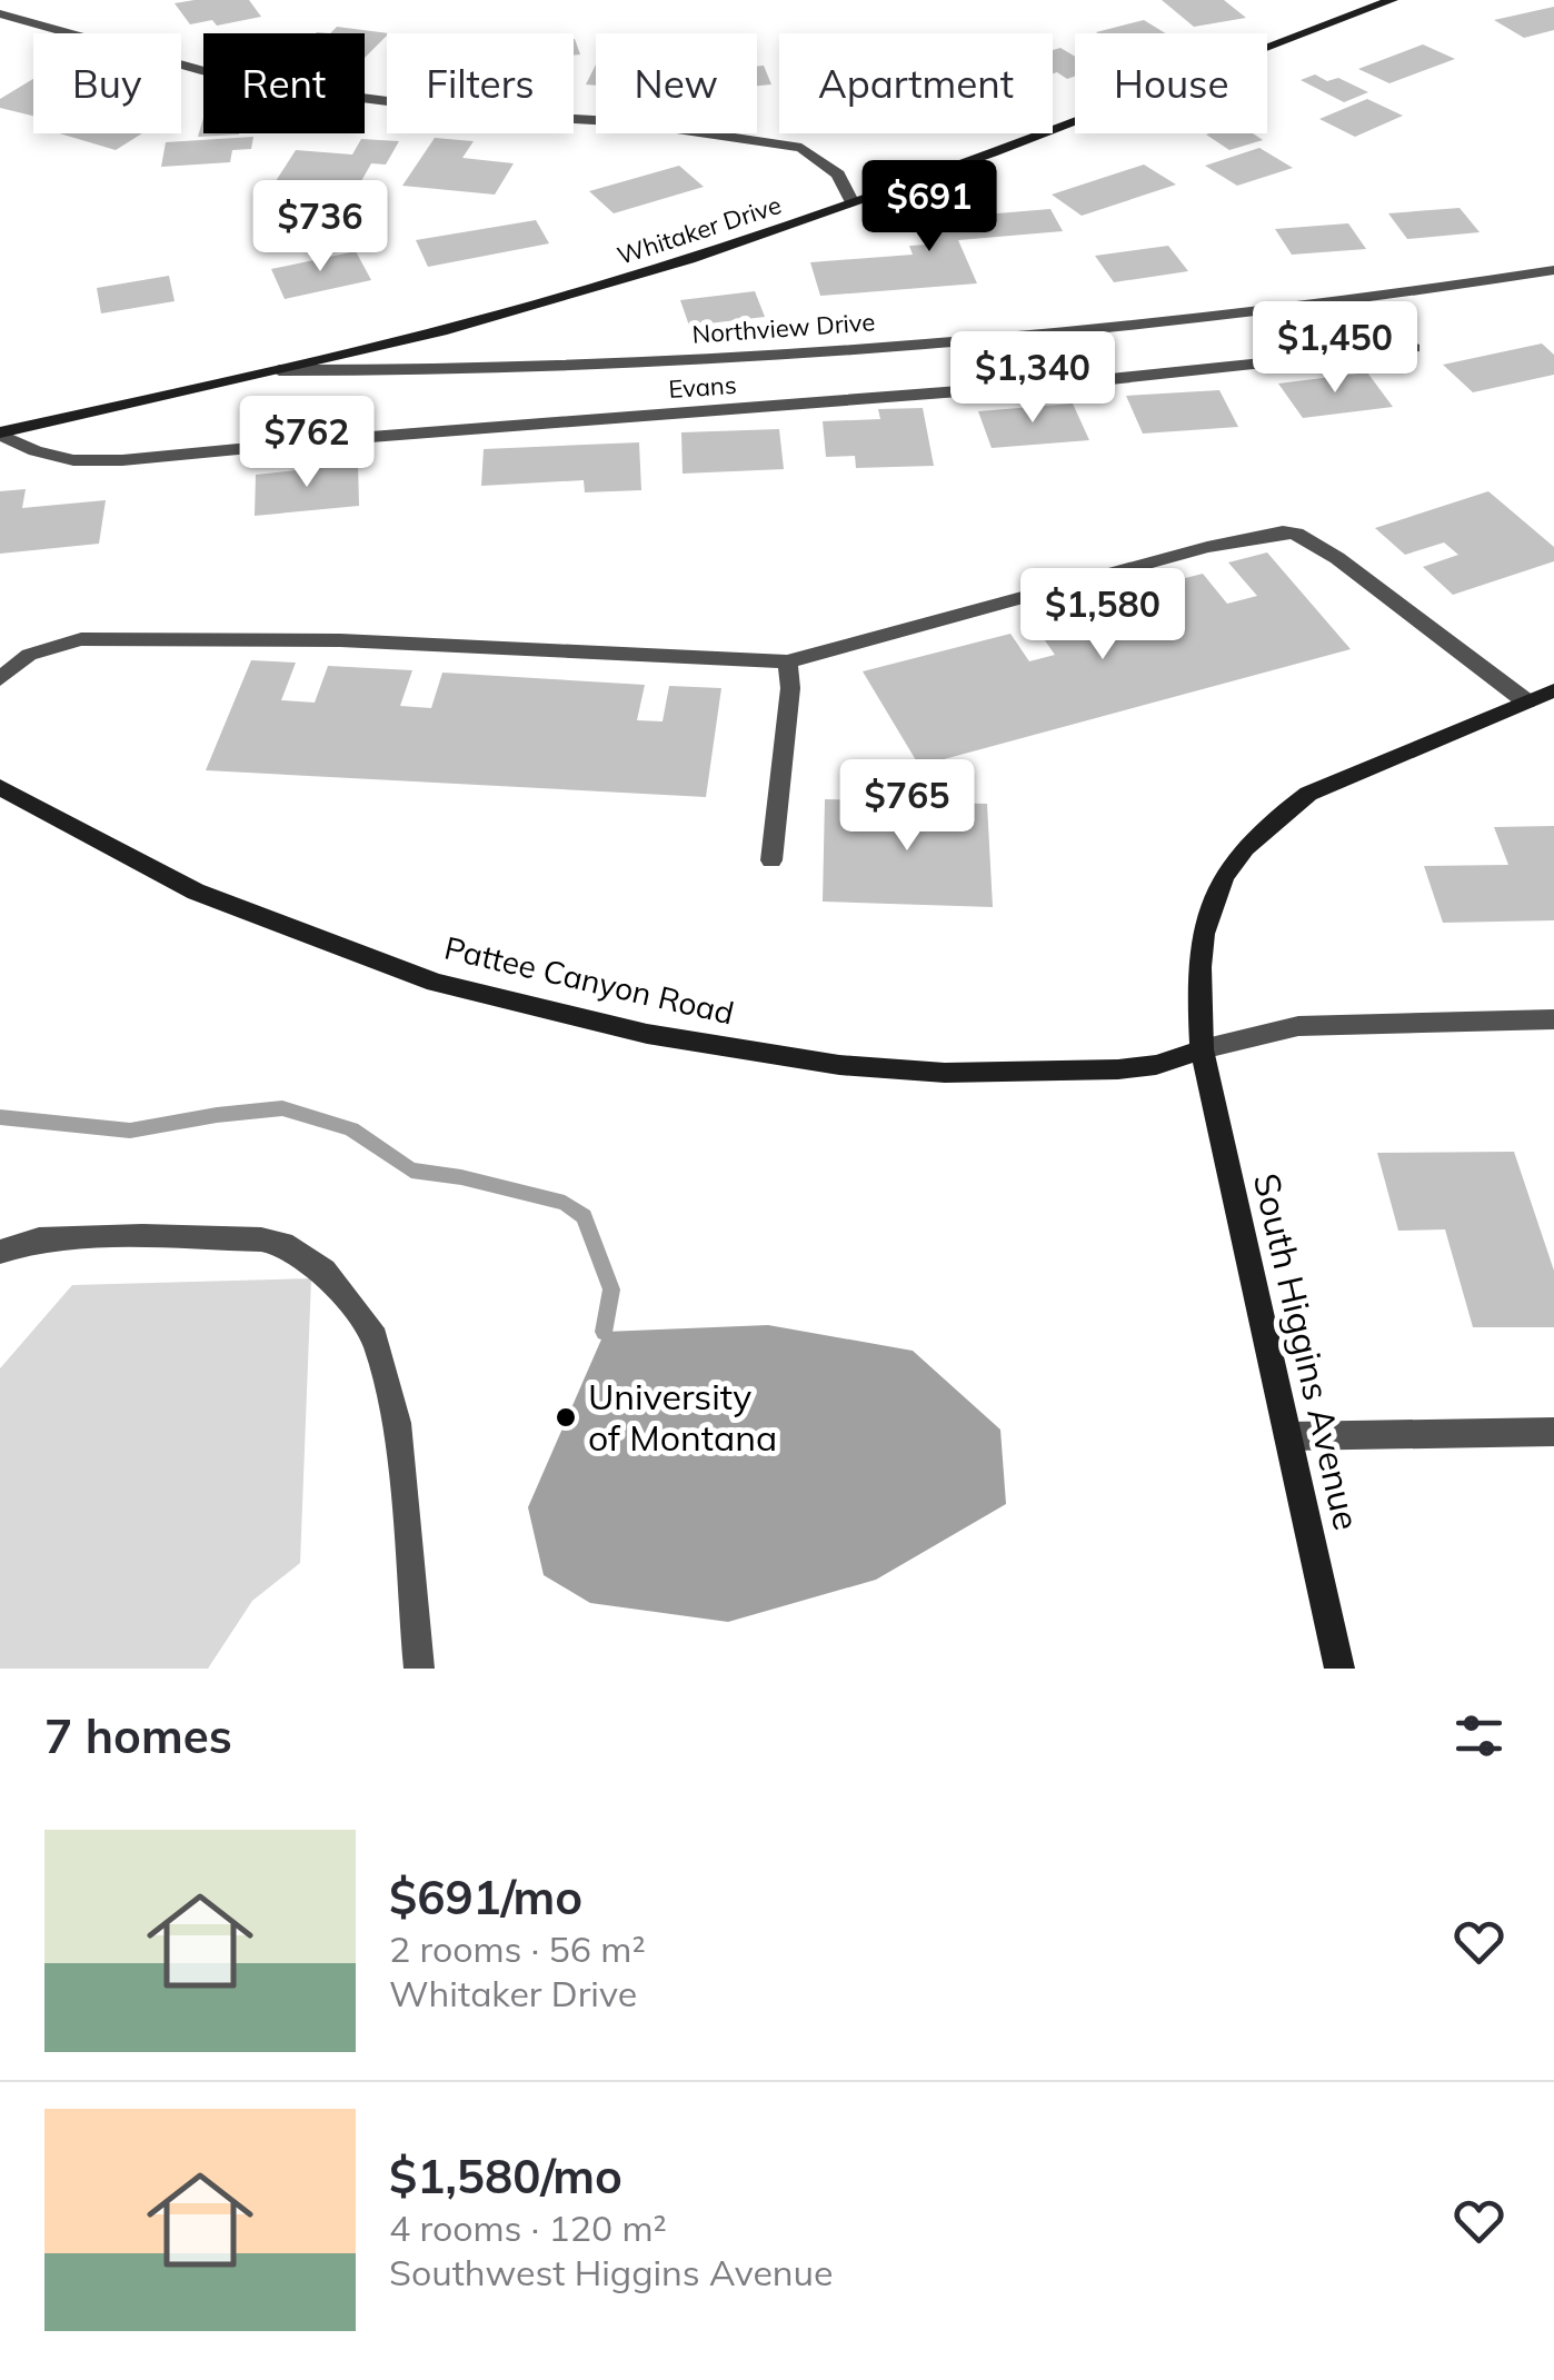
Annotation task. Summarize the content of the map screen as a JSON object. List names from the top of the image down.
{
  "streets": {
    "street": [
      "Whitaker Drive",
      "Northview Drive",
      "Evans",
      "Pattee Canyon Road",
      "South Higgins Avenue"
    ]
  },
  "crossings": [
    ["Whitaker Drive", "Northview Drive"],
    ["Whitaker Drive", "Evans"],
    ["Pattee Canyon Road", "South Higgins Avenue"]
  ],
  "places": ["University of Montana"],
  "page": {
    "chip": [
      "Buy",
      "Rent",
      "Filters",
      "New",
      "Apartment",
      "House"
    ],
    "price": [
      "$691",
      "$736",
      "$1,450",
      "$1,340",
      "$762",
      "$1,580",
      "$765"
    ],
    "heading": "7 homes",
    "list": [
      {
        "name": "$691/mo",
        "note": "2 rooms · 56 m² · Whitaker Drive"
      },
      {
        "name": "$1,580/mo",
        "note": "4 rooms · 120 m² · Southwest Higgins Avenue"
      }
    ]
  }
}
